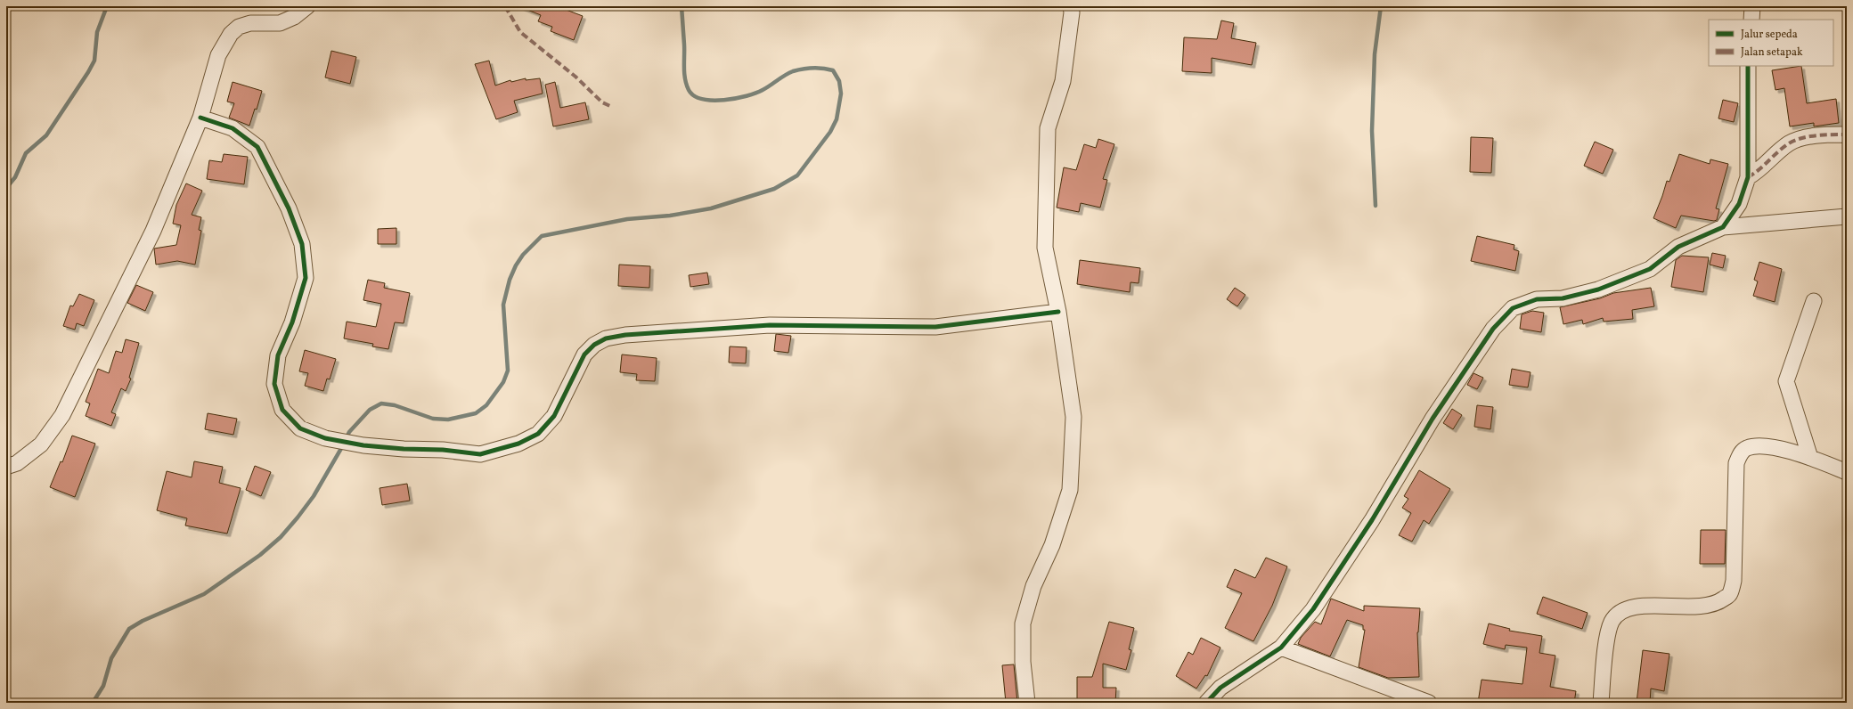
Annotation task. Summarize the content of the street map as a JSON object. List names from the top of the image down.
{
  "legend": ["Jalur sepeda", "Jalan setapak"]
}
